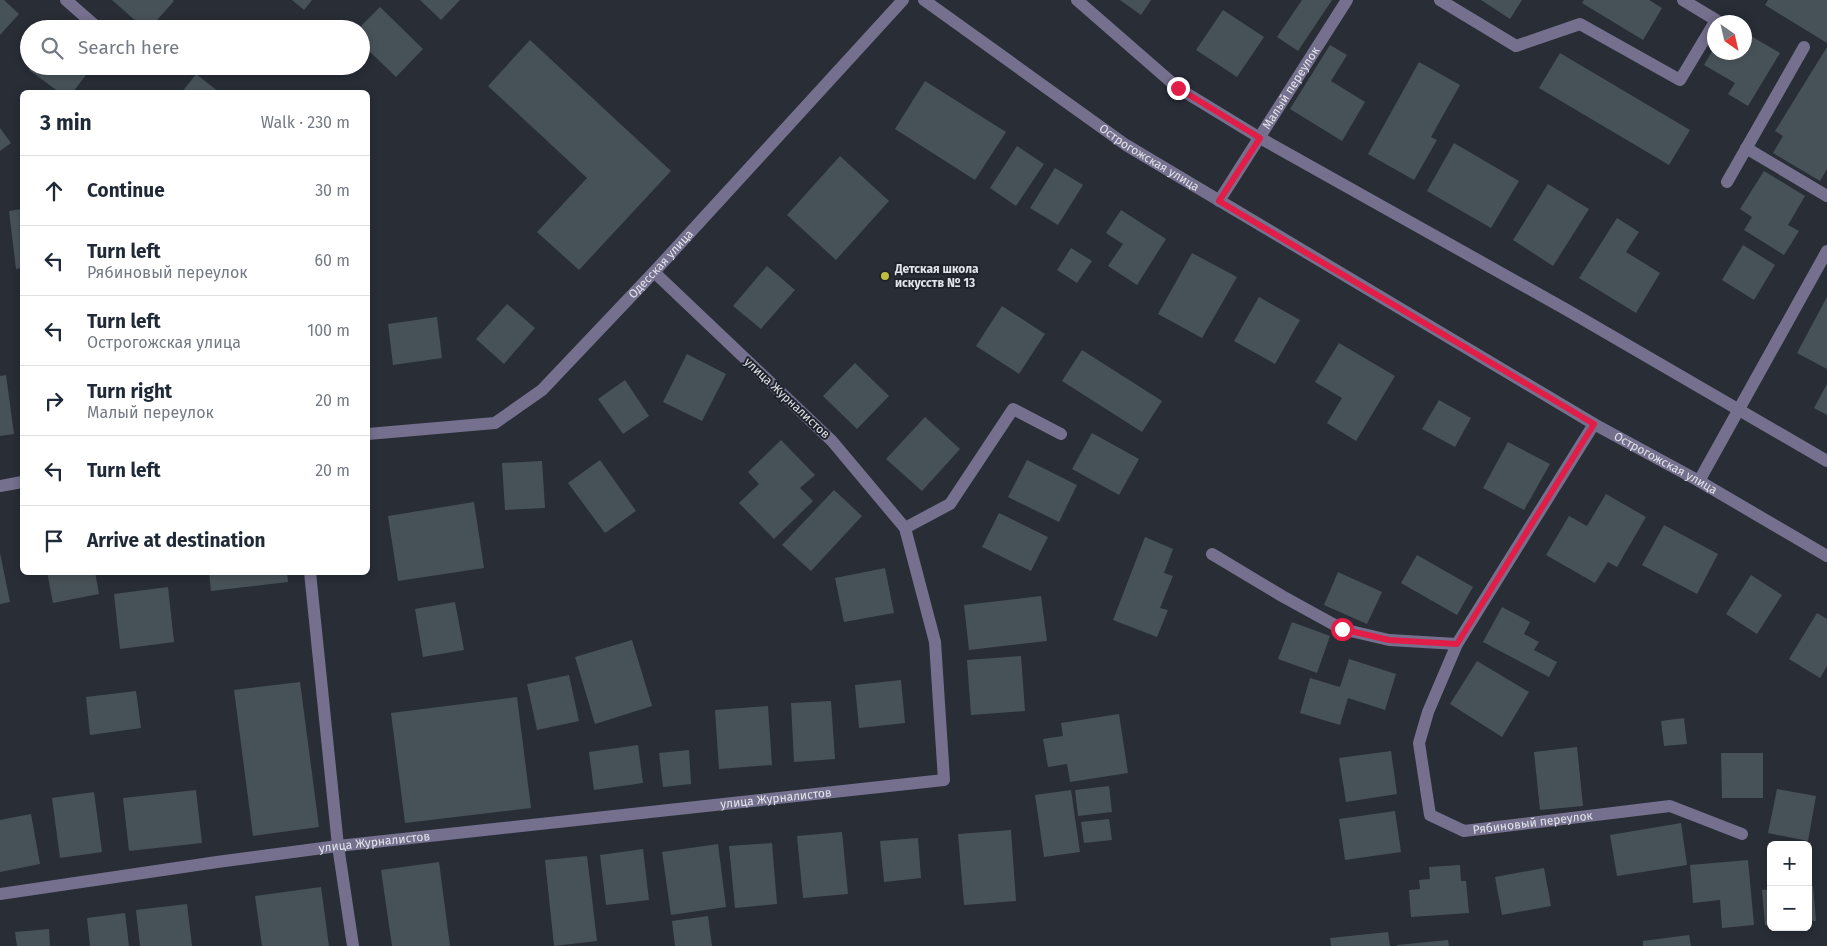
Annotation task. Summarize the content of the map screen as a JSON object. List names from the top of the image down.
{
  "streets": {
    "street": [
      "Малый переулок",
      "Острогожская улица",
      "Одесская улица",
      "улица Журналистов",
      "Рябиновый переулок"
    ]
  },
  "crossings": [
    ["Малый переулок", "Острогожская улица"],
    ["Острогожская улица", "Рябиновый переулок"],
    ["Одесская улица", "улица Журналистов"]
  ],
  "places": ["Детская школа искусств № 13"],
  "north": "bottom right",
  "page": {
    "search": "Search here",
    "heading": ["3 min", "Walk · 230 m"],
    "list": [
      ["Continue", "30 m"],
      ["Turn left", "Рябиновый переулок", "60 m"],
      ["Turn left", "Острогожская улица", "100 m"],
      ["Turn right", "Малый переулок", "20 m"],
      ["Turn left", "20 m"],
      "Arrive at destination"
    ],
    "map_buttons": ["+", "−"]
  }
}
